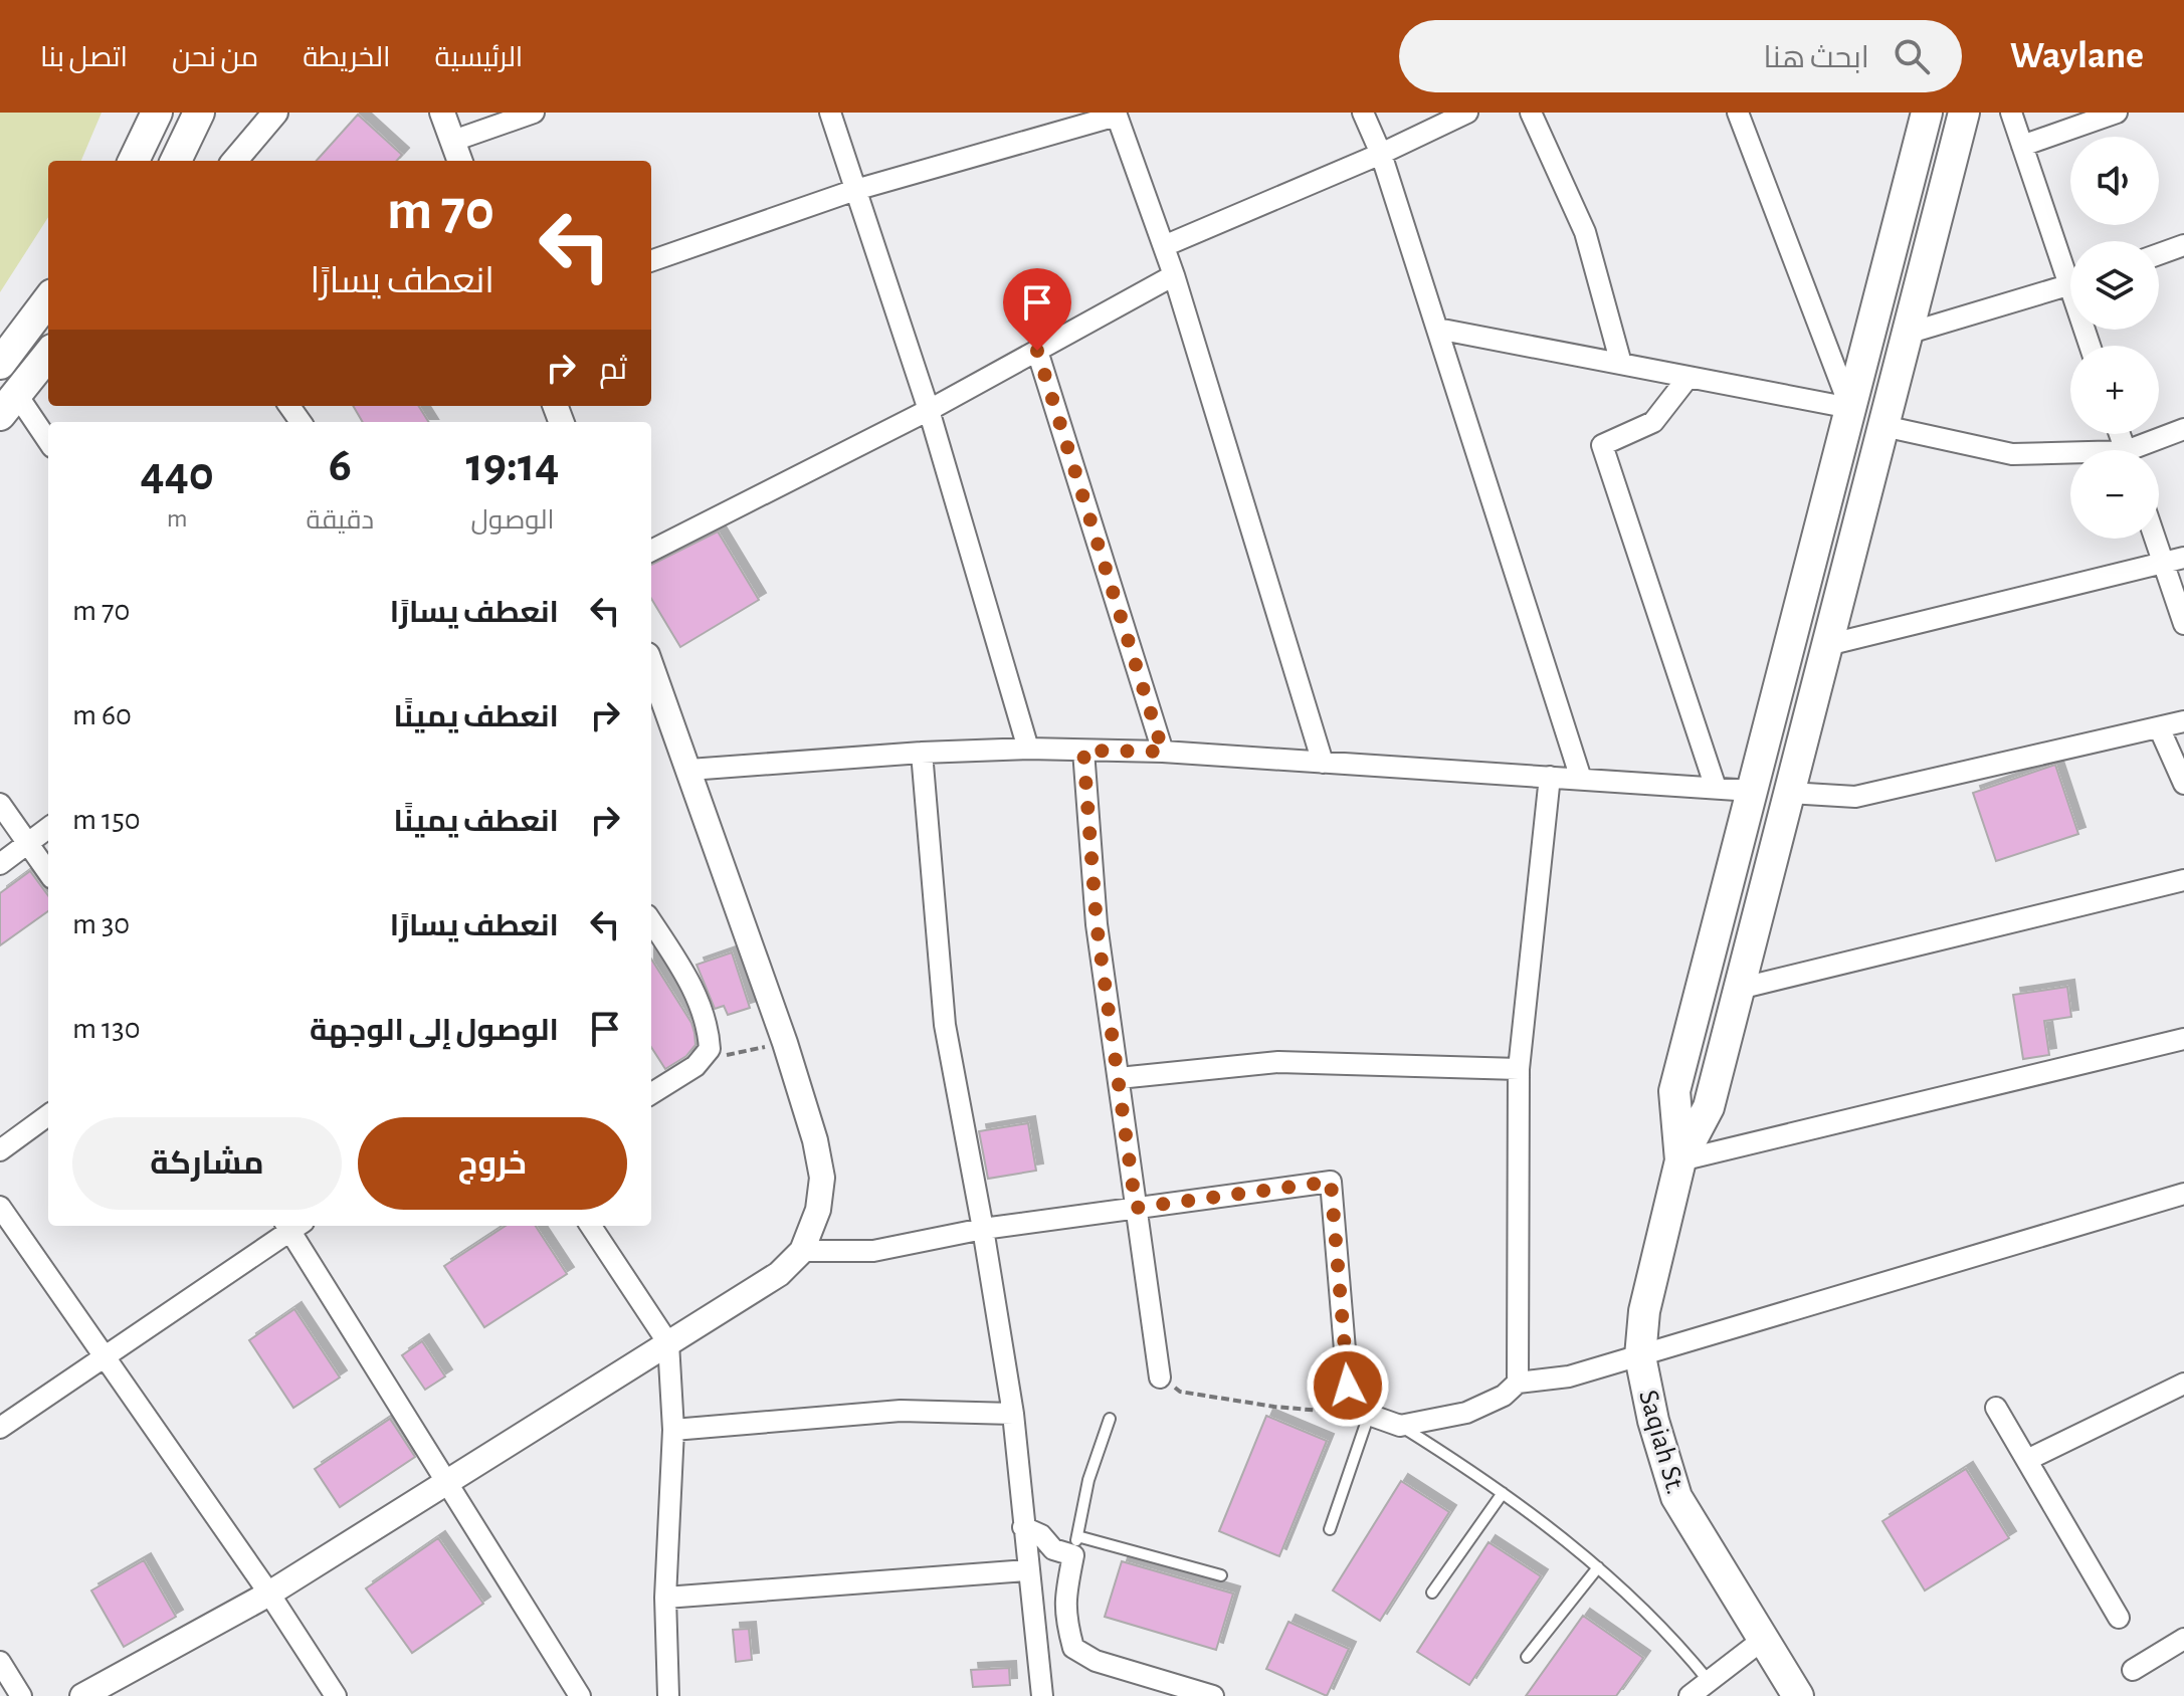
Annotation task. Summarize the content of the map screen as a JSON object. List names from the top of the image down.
{
  "streets": {
    "main road": ["Saqiah St."]
  },
  "page": {
    "header": "Waylane",
    "search": "ابحث هنا",
    "nav": [
      "الرئيسية",
      "الخريطة",
      "من نحن",
      "اتصل بنا"
    ],
    "map_buttons": ["+", "−"],
    "turn": ["70 m", "انعطف يسارًا"],
    "then": "ثم",
    "eta": [
      "19:14",
      "الوصول",
      "6",
      "دقيقة",
      "440",
      "m"
    ],
    "list": [
      {
        "name": "انعطف يسارًا",
        "value": "70 m"
      },
      {
        "name": "انعطف يمينًا",
        "value": "60 m"
      },
      {
        "name": "انعطف يمينًا",
        "value": "150 m"
      },
      {
        "name": "انعطف يسارًا",
        "value": "30 m"
      },
      {
        "name": "الوصول إلى الوجهة",
        "value": "130 m"
      }
    ],
    "buttons": ["خروج", "مشاركة"]
  }
}
